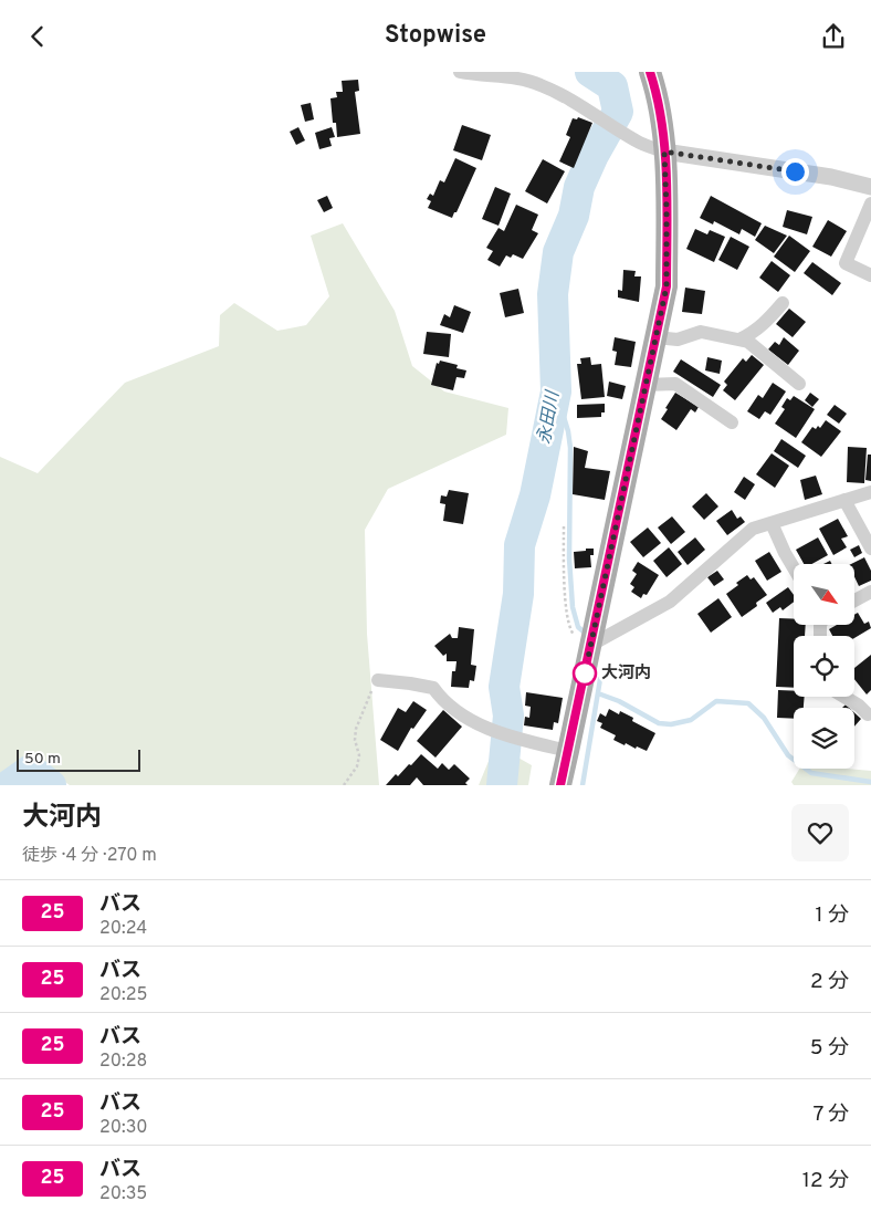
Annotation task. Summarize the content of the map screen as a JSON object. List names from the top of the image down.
{
  "water": ["永田川"],
  "places": ["大河内"],
  "lines": ["bus line 25"],
  "scale_bar": "50 m",
  "north": "bottom right",
  "page": {
    "header": "Stopwise",
    "scale": "50 m",
    "heading": ["大河内", "徒歩 · 4 分 · 270 m"],
    "list": [
      {
        "mark": "25",
        "name": "バス",
        "note": "20:24",
        "value": "1 分"
      },
      {
        "mark": "25",
        "name": "バス",
        "note": "20:25",
        "value": "2 分"
      },
      {
        "mark": "25",
        "name": "バス",
        "note": "20:28",
        "value": "5 分"
      },
      {
        "mark": "25",
        "name": "バス",
        "note": "20:30",
        "value": "7 分"
      },
      {
        "mark": "25",
        "name": "バス",
        "note": "20:35",
        "value": "12 分"
      }
    ]
  }
}
